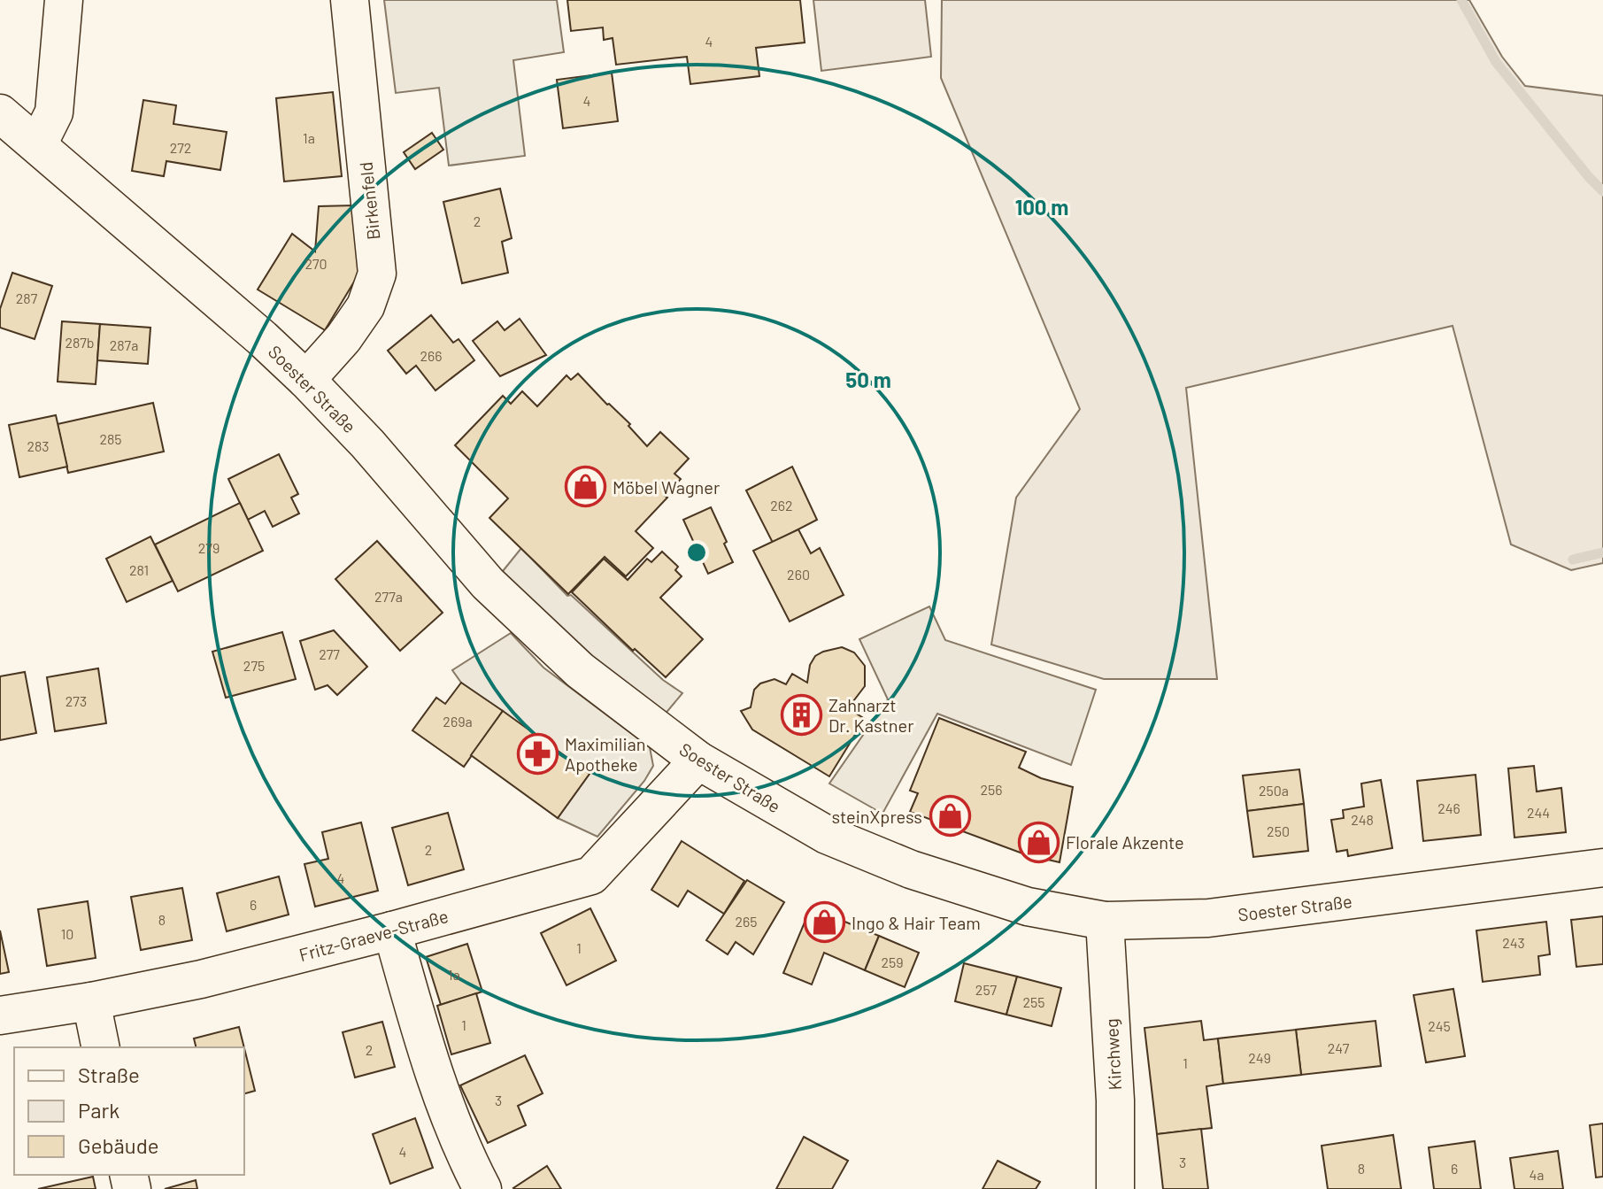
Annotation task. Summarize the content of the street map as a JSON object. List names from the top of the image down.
{
  "streets": {
    "street": [
      "Birkenfeld",
      "Soester Straße",
      "Fritz-Graeve-Straße",
      "Kirchweg"
    ]
  },
  "crossings": [
    ["Birkenfeld", "Soester Straße"],
    ["Soester Straße", "Fritz-Graeve-Straße"],
    ["Soester Straße", "Kirchweg"]
  ],
  "places": {
    "shop": [
      "Möbel Wagner",
      "steinXpress",
      "Florale Akzente",
      "Ingo & Hair Team"
    ],
    "building": ["Zahnarzt Dr. Kastner"],
    "pharmacy": ["Maximilian Apotheke"]
  },
  "house_numbers": [
    "4",
    "4",
    "1a",
    "272",
    "2",
    "270",
    "287",
    "287b",
    "287a",
    "266",
    "285",
    "283",
    "262",
    "279",
    "281",
    "260",
    "277a",
    "277",
    "275",
    "273",
    "269a",
    "256",
    "250a",
    "246",
    "244",
    "248",
    "250",
    "2",
    "4",
    "6",
    "8",
    "265",
    "10",
    "243",
    "1",
    "259",
    "1a",
    "257",
    "255",
    "1",
    "245",
    "247",
    "2",
    "249",
    "1",
    "3",
    "4",
    "3",
    "8",
    "6",
    "4a"
  ],
  "legend": ["Straße", "Park", "Gebäude"],
  "rings": ["100 m", "50 m"]
}
